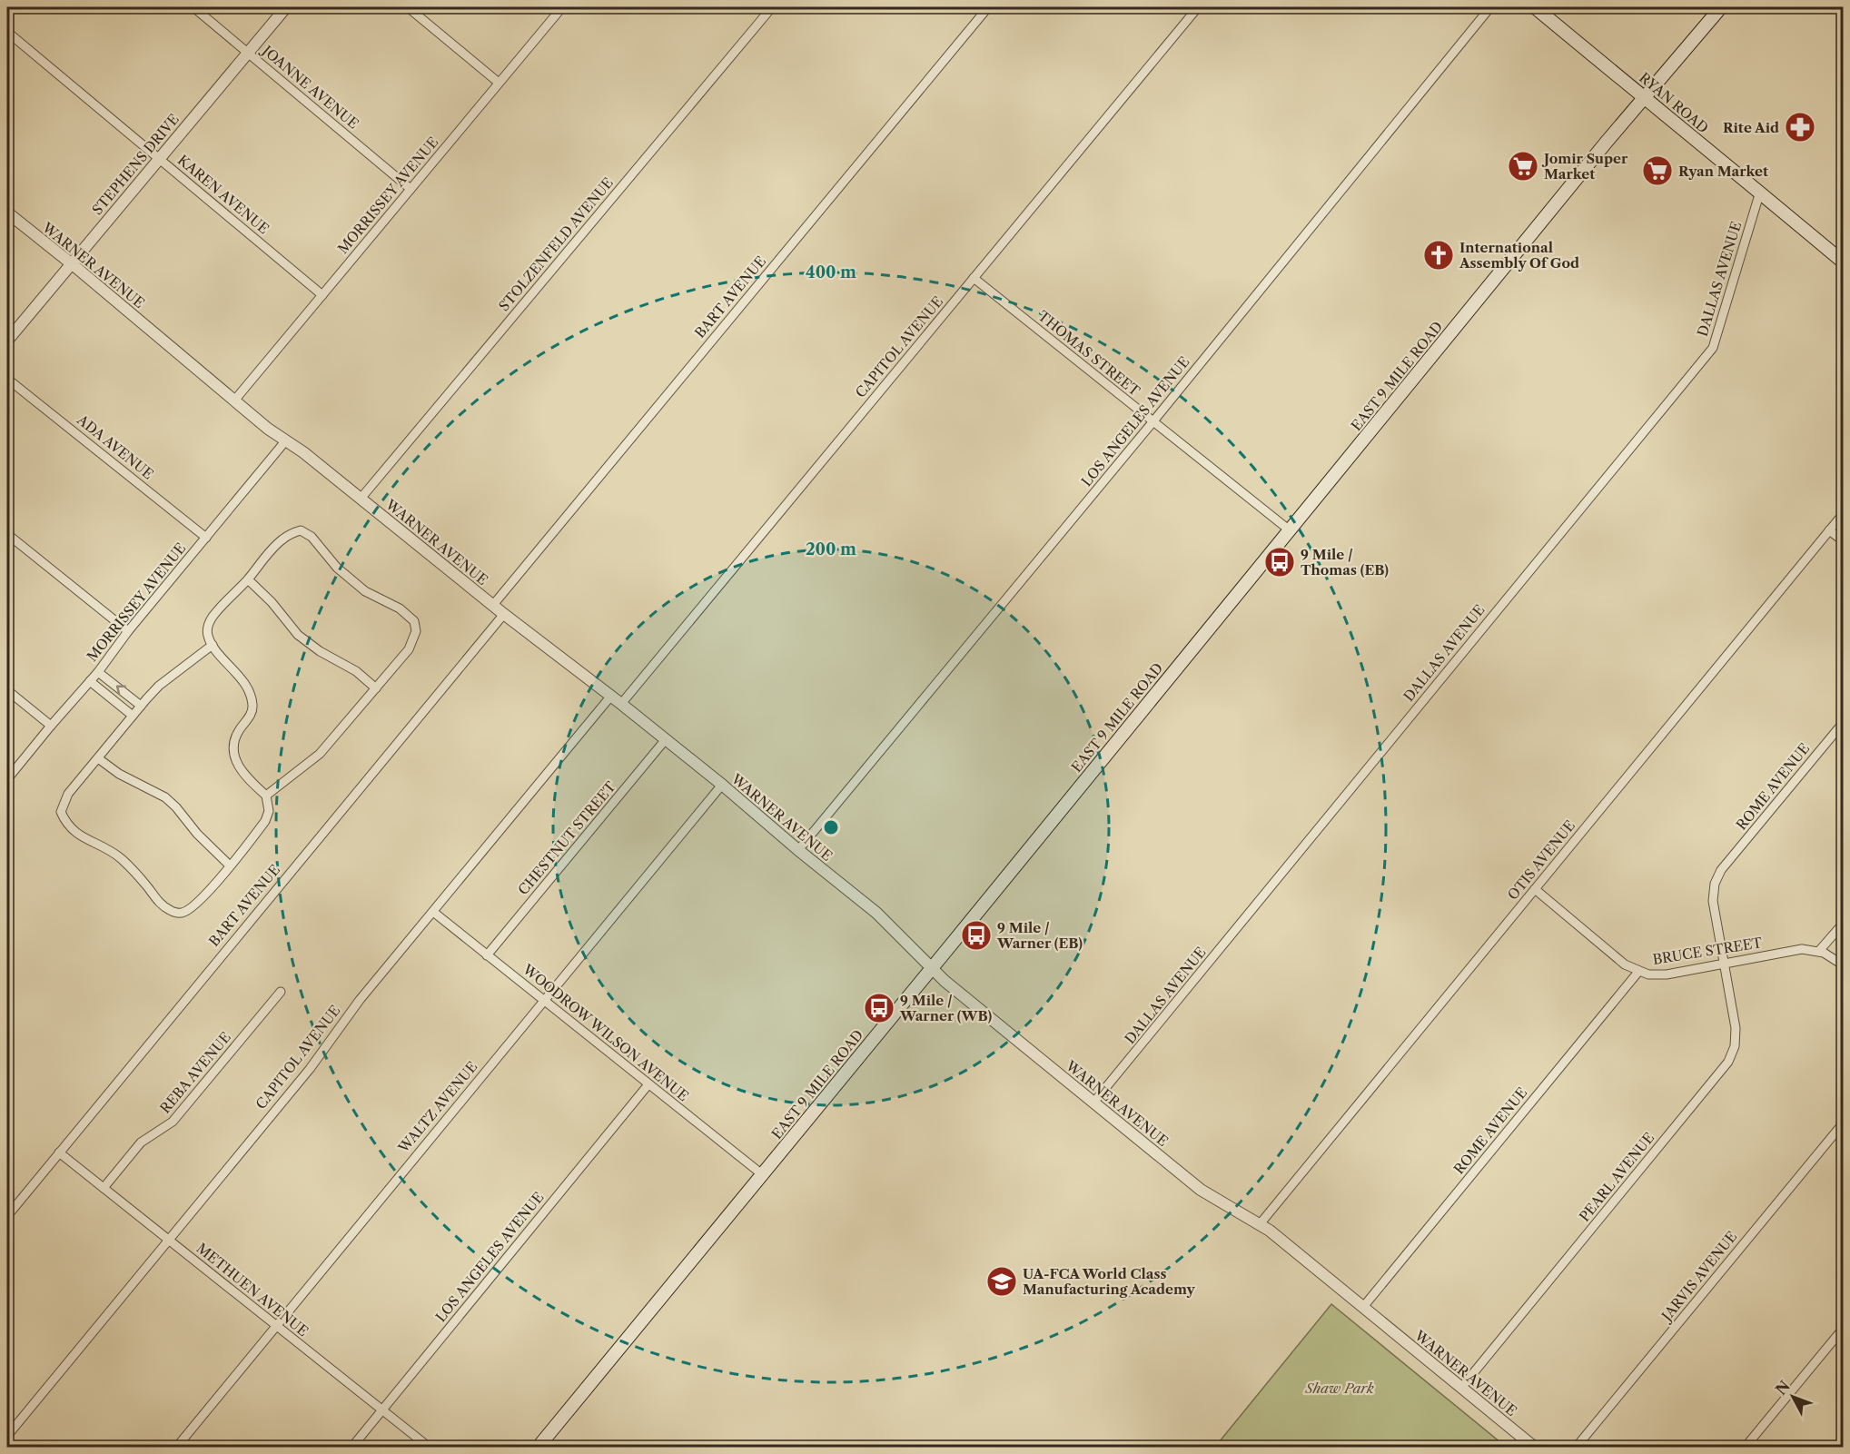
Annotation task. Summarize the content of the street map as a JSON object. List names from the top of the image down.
{
  "streets": {
    "main road": ["RYAN ROAD", "EAST 9 MILE ROAD"],
    "street": [
      "JOANNE AVENUE",
      "STEPHENS DRIVE",
      "KAREN AVENUE",
      "MORRISSEY AVENUE",
      "STOLZENFELD AVENUE",
      "WARNER AVENUE",
      "DALLAS AVENUE",
      "BART AVENUE",
      "CAPITOL AVENUE",
      "THOMAS STREET",
      "LOS ANGELES AVENUE",
      "ADA AVENUE",
      "ROME AVENUE",
      "CHESTNUT STREET",
      "OTIS AVENUE",
      "BRUCE STREET",
      "WOODROW WILSON AVENUE",
      "REBA AVENUE",
      "WALTZ AVENUE",
      "PEARL AVENUE",
      "JARVIS AVENUE",
      "METHUEN AVENUE"
    ]
  },
  "crossings": [
    ["JOANNE AVENUE", "STEPHENS DRIVE"],
    ["JOANNE AVENUE", "MORRISSEY AVENUE"],
    ["RYAN ROAD", "DALLAS AVENUE"],
    ["RYAN ROAD", "EAST 9 MILE ROAD"],
    ["STEPHENS DRIVE", "KAREN AVENUE"],
    ["STEPHENS DRIVE", "WARNER AVENUE"],
    ["KAREN AVENUE", "MORRISSEY AVENUE"],
    ["MORRISSEY AVENUE", "WARNER AVENUE"],
    ["MORRISSEY AVENUE", "ADA AVENUE"],
    ["STOLZENFELD AVENUE", "WARNER AVENUE"],
    ["WARNER AVENUE", "DALLAS AVENUE"],
    ["WARNER AVENUE", "BART AVENUE"],
    ["WARNER AVENUE", "CAPITOL AVENUE"],
    ["WARNER AVENUE", "EAST 9 MILE ROAD"],
    ["WARNER AVENUE", "LOS ANGELES AVENUE"],
    ["WARNER AVENUE", "ROME AVENUE"],
    ["WARNER AVENUE", "CHESTNUT STREET"],
    ["WARNER AVENUE", "OTIS AVENUE"],
    ["WARNER AVENUE", "WALTZ AVENUE"],
    ["WARNER AVENUE", "PEARL AVENUE"],
    ["BART AVENUE", "METHUEN AVENUE"],
    ["CAPITOL AVENUE", "THOMAS STREET"],
    ["CAPITOL AVENUE", "WOODROW WILSON AVENUE"],
    ["CAPITOL AVENUE", "METHUEN AVENUE"],
    ["THOMAS STREET", "EAST 9 MILE ROAD"],
    ["THOMAS STREET", "LOS ANGELES AVENUE"],
    ["EAST 9 MILE ROAD", "WOODROW WILSON AVENUE"],
    ["LOS ANGELES AVENUE", "WOODROW WILSON AVENUE"],
    ["LOS ANGELES AVENUE", "METHUEN AVENUE"],
    ["ROME AVENUE", "BRUCE STREET"],
    ["ROME AVENUE", "PEARL AVENUE"],
    ["CHESTNUT STREET", "WOODROW WILSON AVENUE"],
    ["OTIS AVENUE", "BRUCE STREET"],
    ["BRUCE STREET", "PEARL AVENUE"],
    ["WOODROW WILSON AVENUE", "WALTZ AVENUE"],
    ["REBA AVENUE", "METHUEN AVENUE"],
    ["WALTZ AVENUE", "METHUEN AVENUE"]
  ],
  "parks": ["Shaw Park"],
  "places": {
    "pharmacy": ["Rite Aid"],
    "supermarket": ["Jomir Super Market", "Ryan Market"],
    "church": ["International Assembly Of God"],
    "bus stop": ["9 Mile / Thomas (EB)", "9 Mile / Warner (EB)", "9 Mile / Warner (WB)"],
    "school or university": ["UA-FCA World Class Manufacturing Academy"]
  },
  "north": "top left",
  "rings": ["400 m", "200 m"]
}
